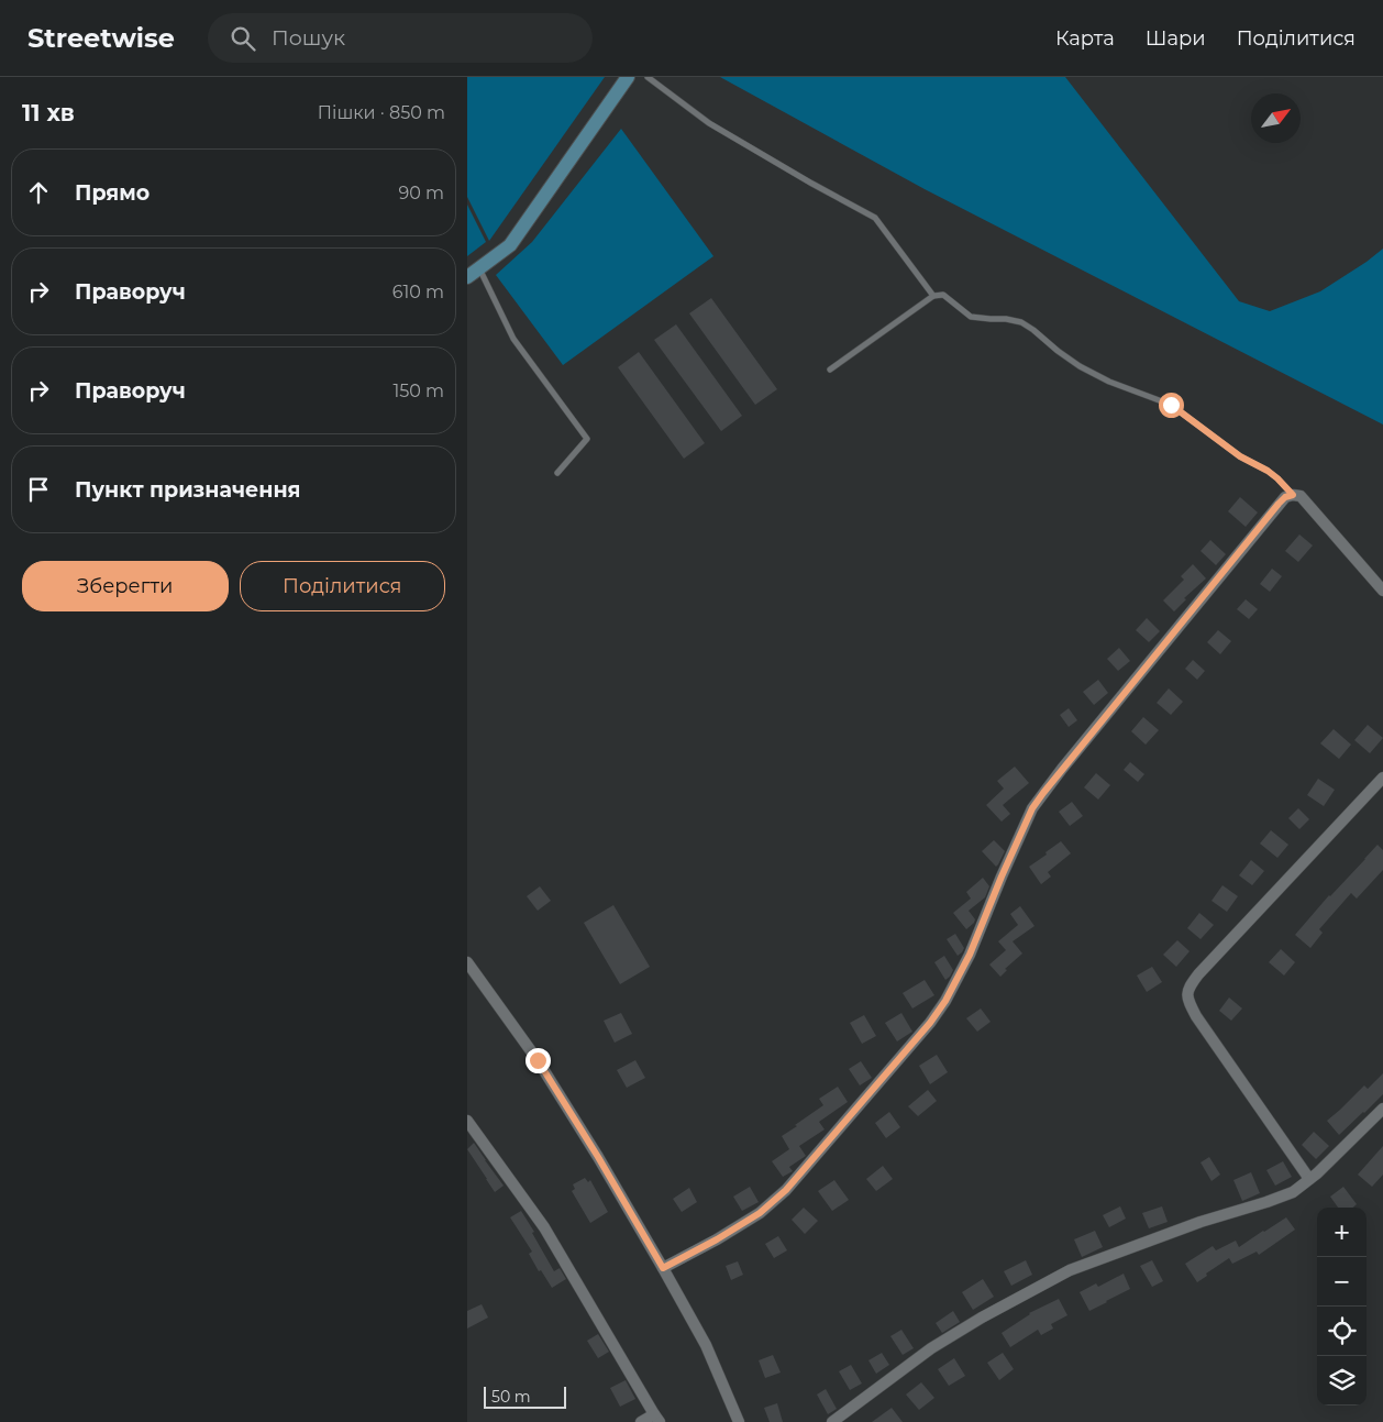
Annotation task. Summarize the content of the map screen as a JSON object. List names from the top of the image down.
{
  "scale_bar": "50 m",
  "north": "top right",
  "page": {
    "header": "Streetwise",
    "search": "Пошук",
    "nav": ["Карта", "Шари", "Поділитися"],
    "heading": ["11 хв", "Пішки · 850 m"],
    "list": [
      ["Прямо", "90 m"],
      ["Праворуч", "610 m"],
      ["Праворуч", "150 m"],
      "Пункт призначення"
    ],
    "buttons": ["Зберегти", "Поділитися"],
    "map_buttons": ["+", "−"],
    "scale": "50 m"
  }
}
